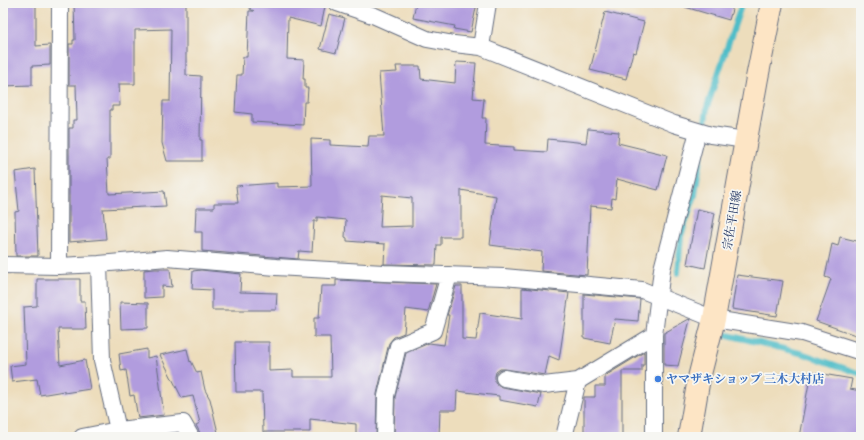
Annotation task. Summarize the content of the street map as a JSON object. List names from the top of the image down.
{
  "streets": {
    "main road": ["宗佐平田線"]
  },
  "places": ["ヤマザキショップ 三木大村店"]
}
